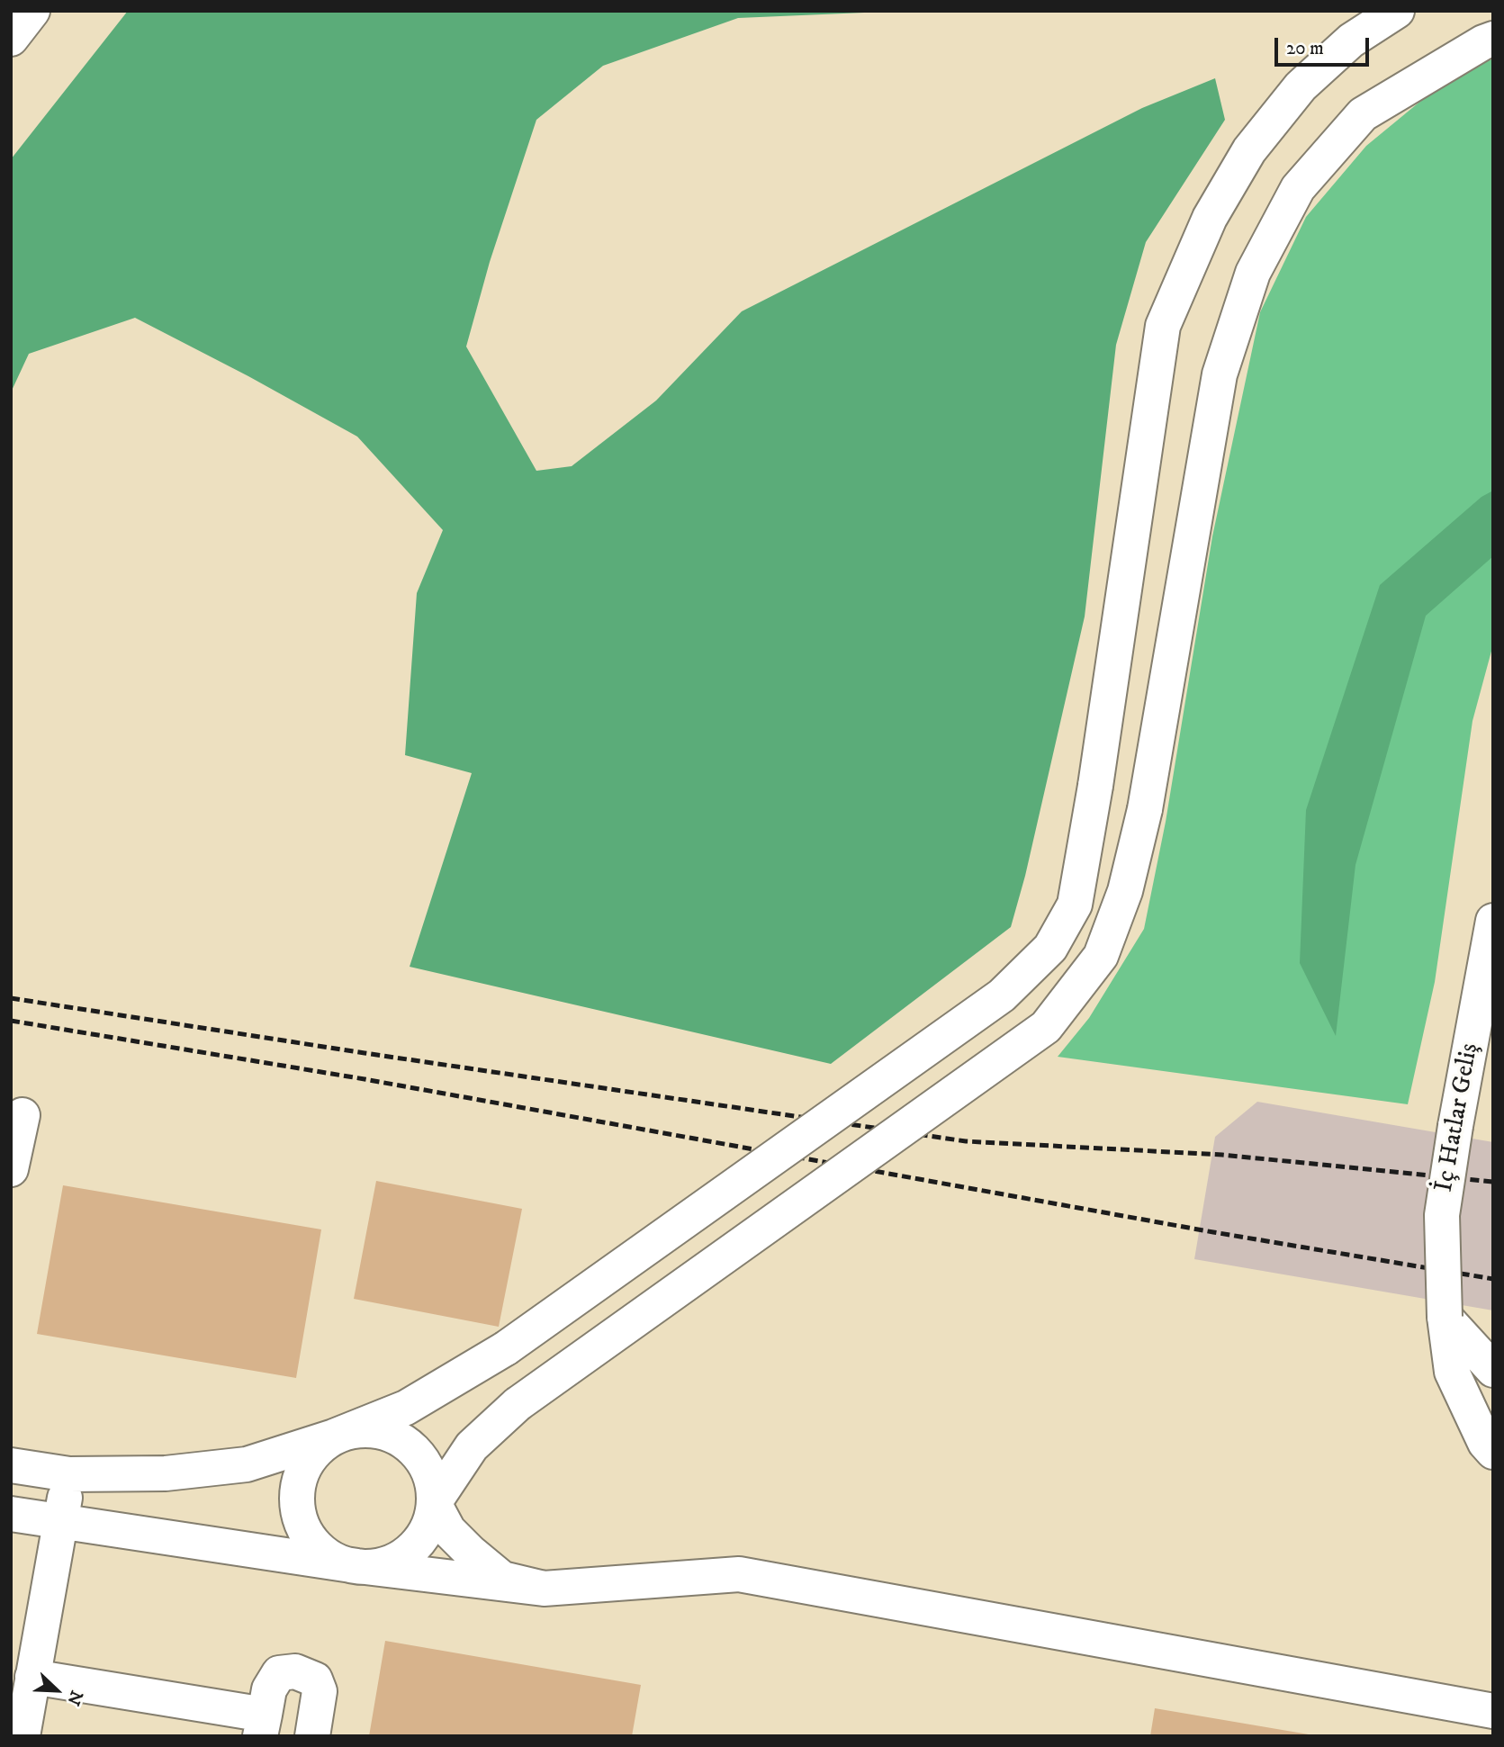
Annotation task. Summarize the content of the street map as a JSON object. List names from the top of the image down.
{
  "streets": {
    "street": ["İç Hatlar Geliş"]
  },
  "scale_bar": "20 m",
  "north": "bottom right"
}
